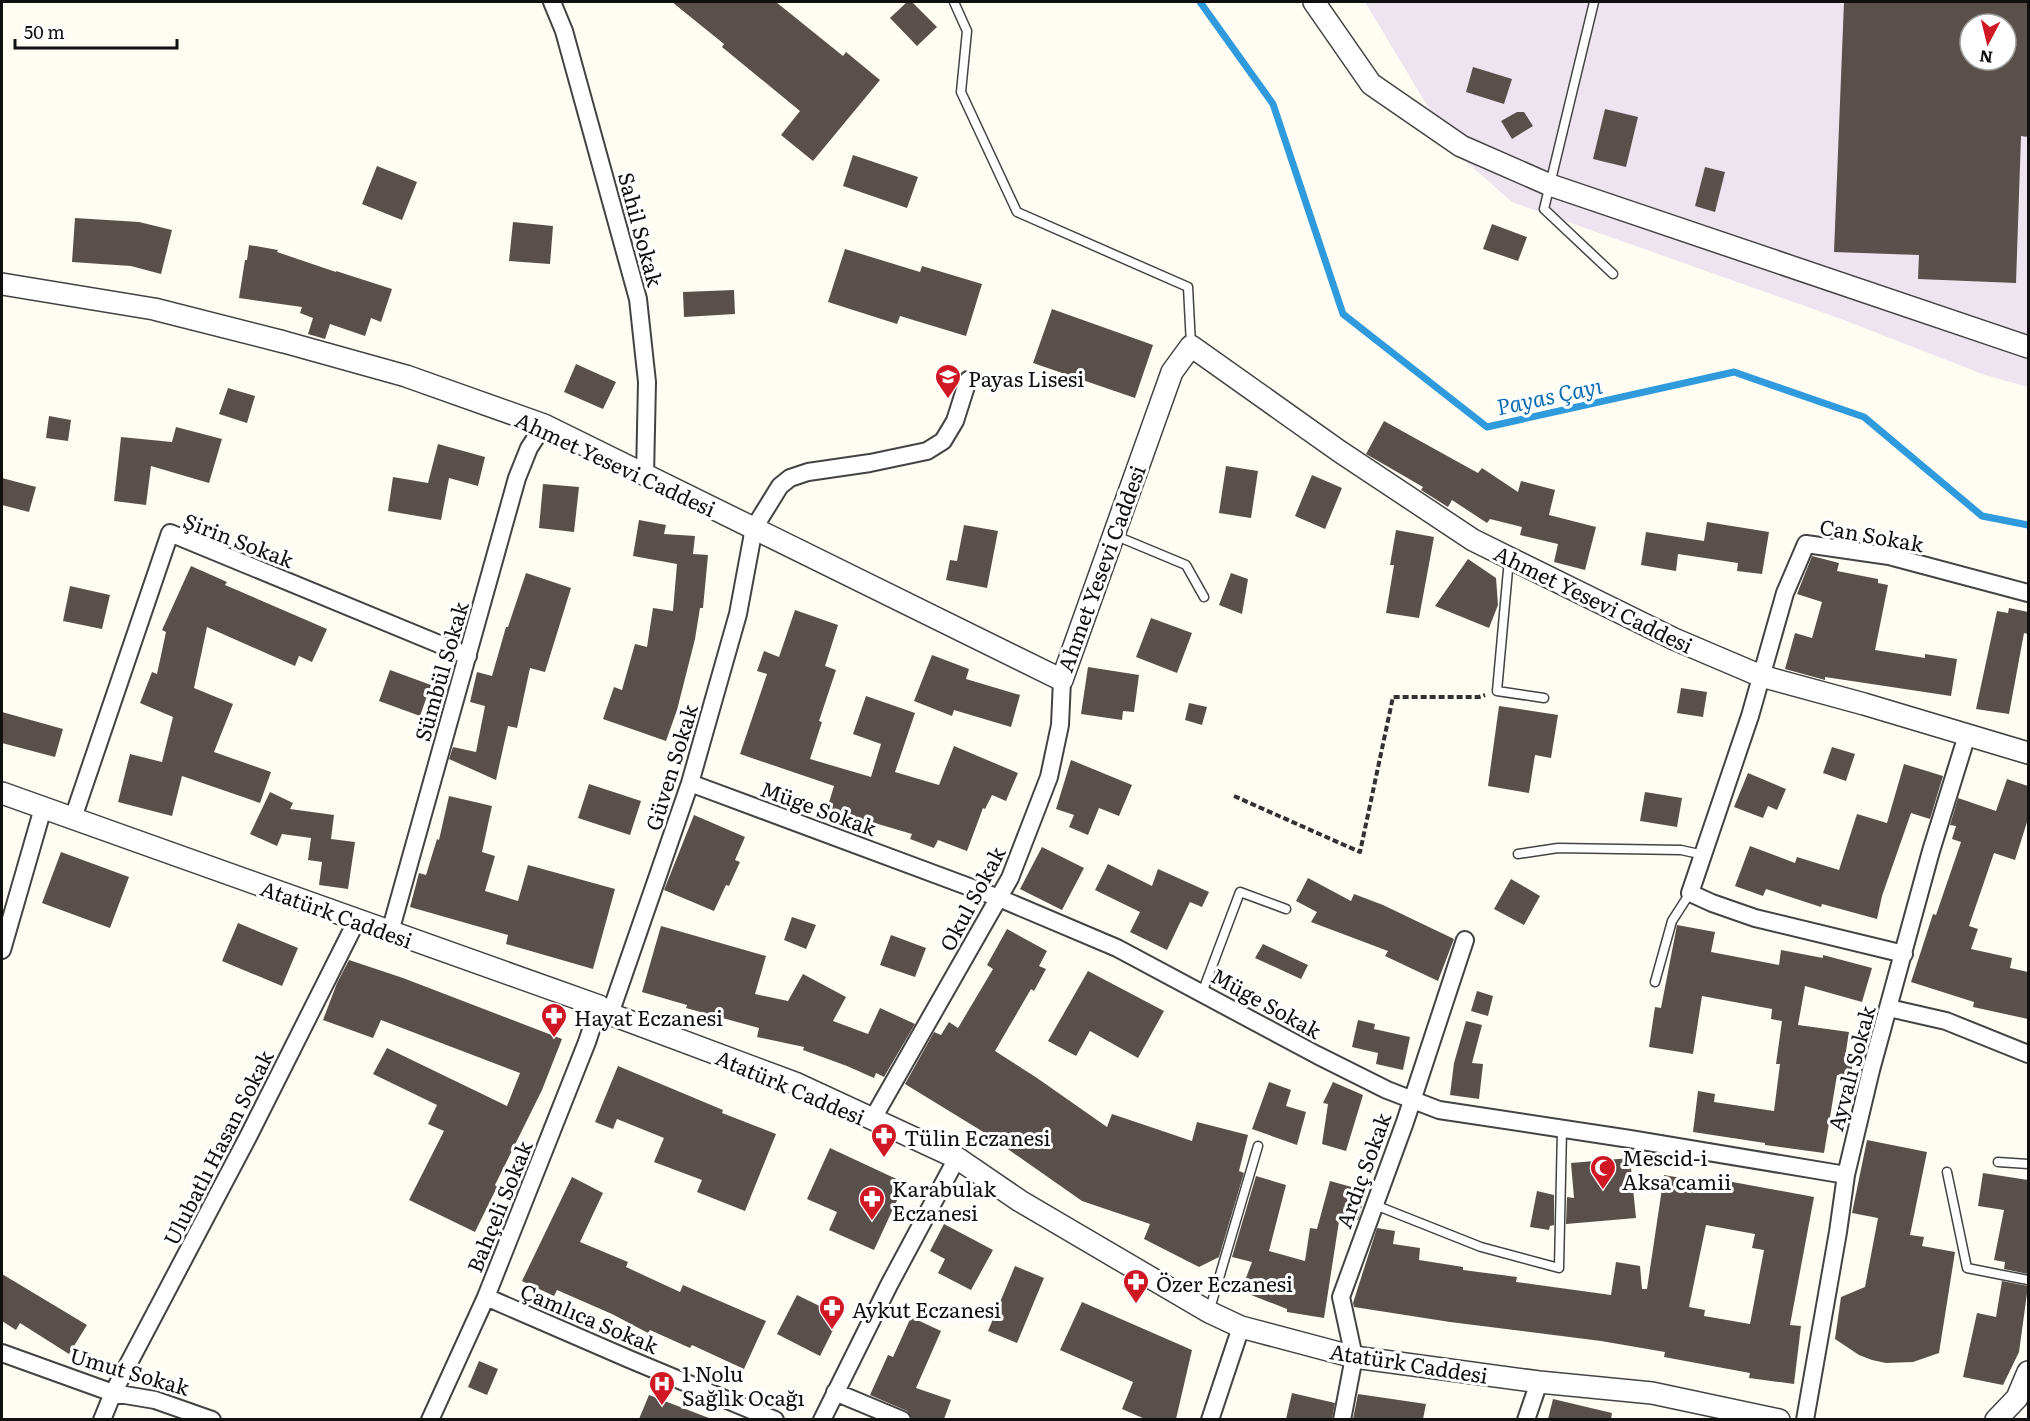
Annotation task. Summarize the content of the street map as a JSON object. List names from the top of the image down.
{
  "streets": {
    "street": [
      "Sahil Sokak",
      "Ahmet Yesevi Caddesi",
      "Can Sokak",
      "Şirin Sokak",
      "Sümbül Sokak",
      "Güven Sokak",
      "Müge Sokak",
      "Okul Sokak",
      "Atatürk Caddesi",
      "Ayvalı Sokak",
      "Ulubatlı Hasan Sokak",
      "Ardıç Sokak",
      "Bahçeli Sokak",
      "Çamlıca Sokak",
      "Umut Sokak"
    ]
  },
  "crossings": [
    ["Sahil Sokak", "Ahmet Yesevi Caddesi"],
    ["Ahmet Yesevi Caddesi", "Can Sokak"],
    ["Ahmet Yesevi Caddesi", "Sümbül Sokak"],
    ["Ahmet Yesevi Caddesi", "Güven Sokak"],
    ["Ahmet Yesevi Caddesi", "Okul Sokak"],
    ["Ahmet Yesevi Caddesi", "Ayvalı Sokak"],
    ["Şirin Sokak", "Sümbül Sokak"],
    ["Şirin Sokak", "Atatürk Caddesi"],
    ["Sümbül Sokak", "Atatürk Caddesi"],
    ["Güven Sokak", "Müge Sokak"],
    ["Güven Sokak", "Atatürk Caddesi"],
    ["Güven Sokak", "Bahçeli Sokak"],
    ["Müge Sokak", "Okul Sokak"],
    ["Müge Sokak", "Ayvalı Sokak"],
    ["Müge Sokak", "Ardıç Sokak"],
    ["Okul Sokak", "Atatürk Caddesi"],
    ["Atatürk Caddesi", "Ulubatlı Hasan Sokak"],
    ["Atatürk Caddesi", "Ardıç Sokak"],
    ["Atatürk Caddesi", "Bahçeli Sokak"],
    ["Ulubatlı Hasan Sokak", "Umut Sokak"],
    ["Bahçeli Sokak", "Çamlıca Sokak"]
  ],
  "water": ["Payas Çayı"],
  "places": {
    "school or university": ["Payas Lisesi"],
    "pharmacy": [
      "Hayat Eczanesi",
      "Tülin Eczanesi",
      "Karabulak Eczanesi",
      "Özer Eczanesi",
      "Aykut Eczanesi"
    ],
    "mosque": ["Mescid-i Aksa camii"],
    "hospital": ["1 Nolu Sağlık Ocağı"]
  },
  "scale_bar": "50 m",
  "north": "bottom"
}
